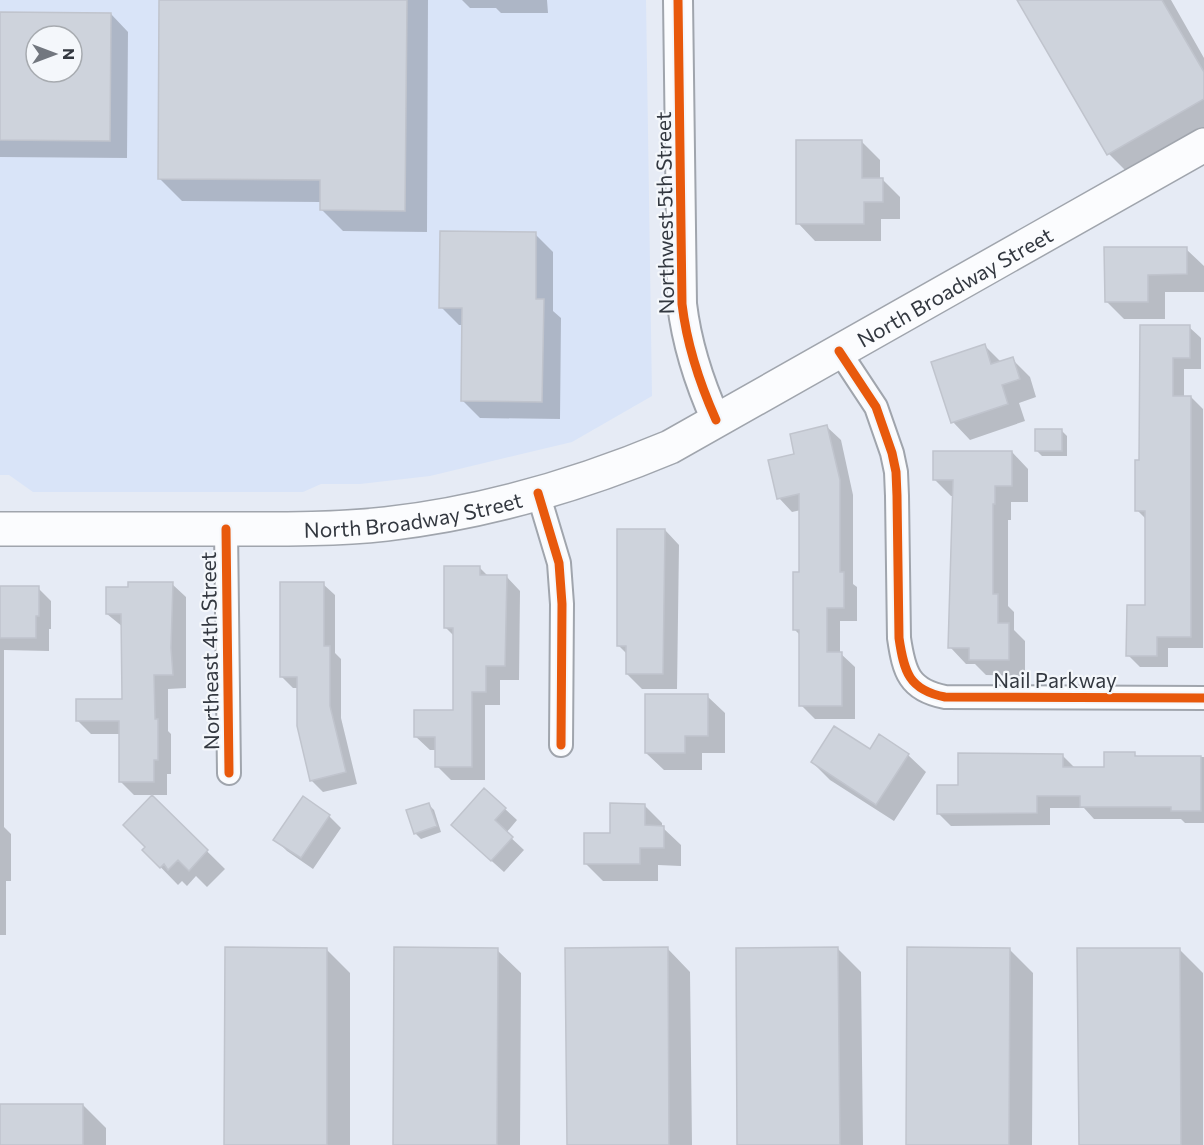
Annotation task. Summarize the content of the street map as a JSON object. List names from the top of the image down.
{
  "streets": {
    "main road": ["North Broadway Street"],
    "street": ["Northwest 5th Street", "Northeast 4th Street", "Nail Parkway"]
  },
  "crossings": [
    ["Northwest 5th Street", "North Broadway Street"],
    ["North Broadway Street", "Northeast 4th Street"],
    ["North Broadway Street", "Nail Parkway"]
  ],
  "north": "right"
}
